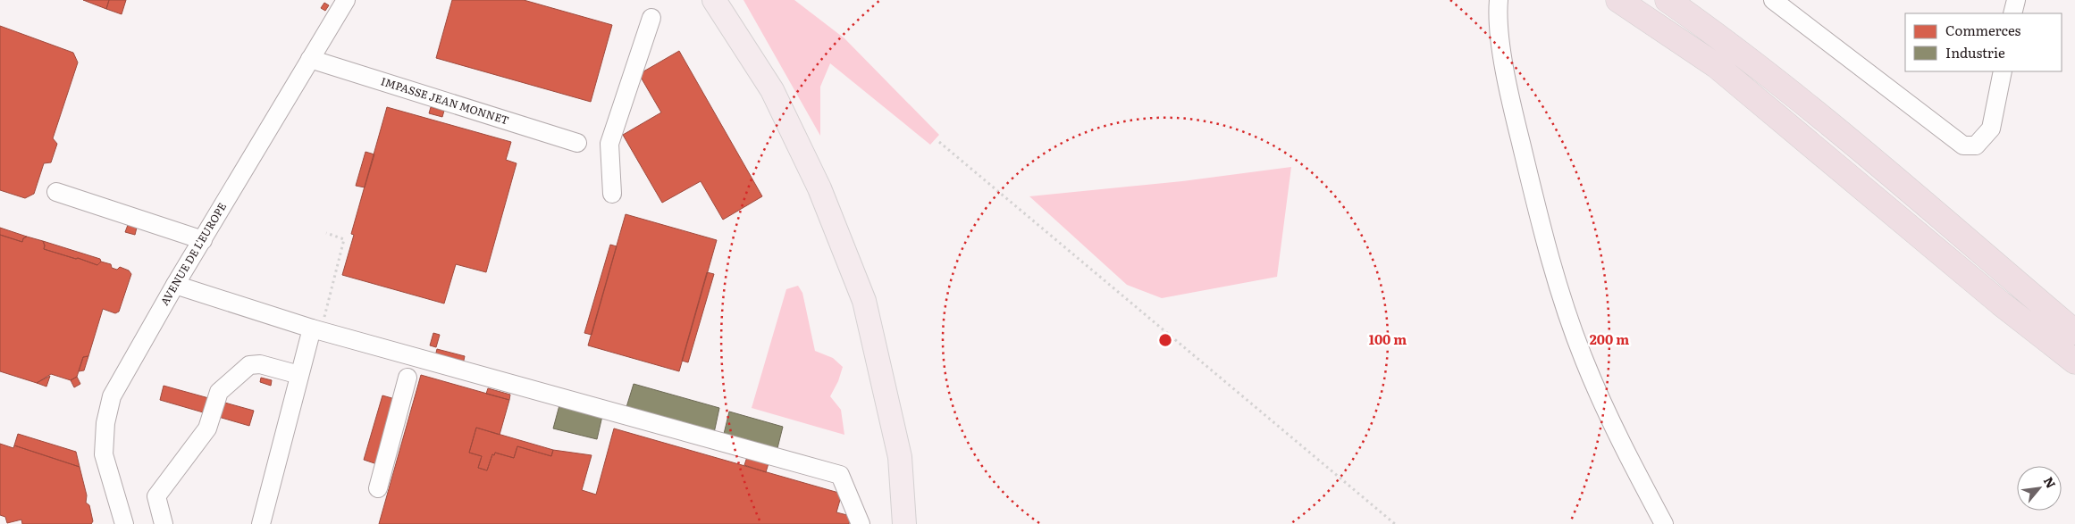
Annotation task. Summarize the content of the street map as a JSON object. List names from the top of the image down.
{
  "streets": {
    "street": ["IMPASSE JEAN MONNET", "AVENUE DE L'EUROPE"]
  },
  "crossings": [
    ["IMPASSE JEAN MONNET", "AVENUE DE L'EUROPE"]
  ],
  "legend": ["Commerces", "Industrie"],
  "north": "top right",
  "rings": ["100 m", "200 m"]
}
